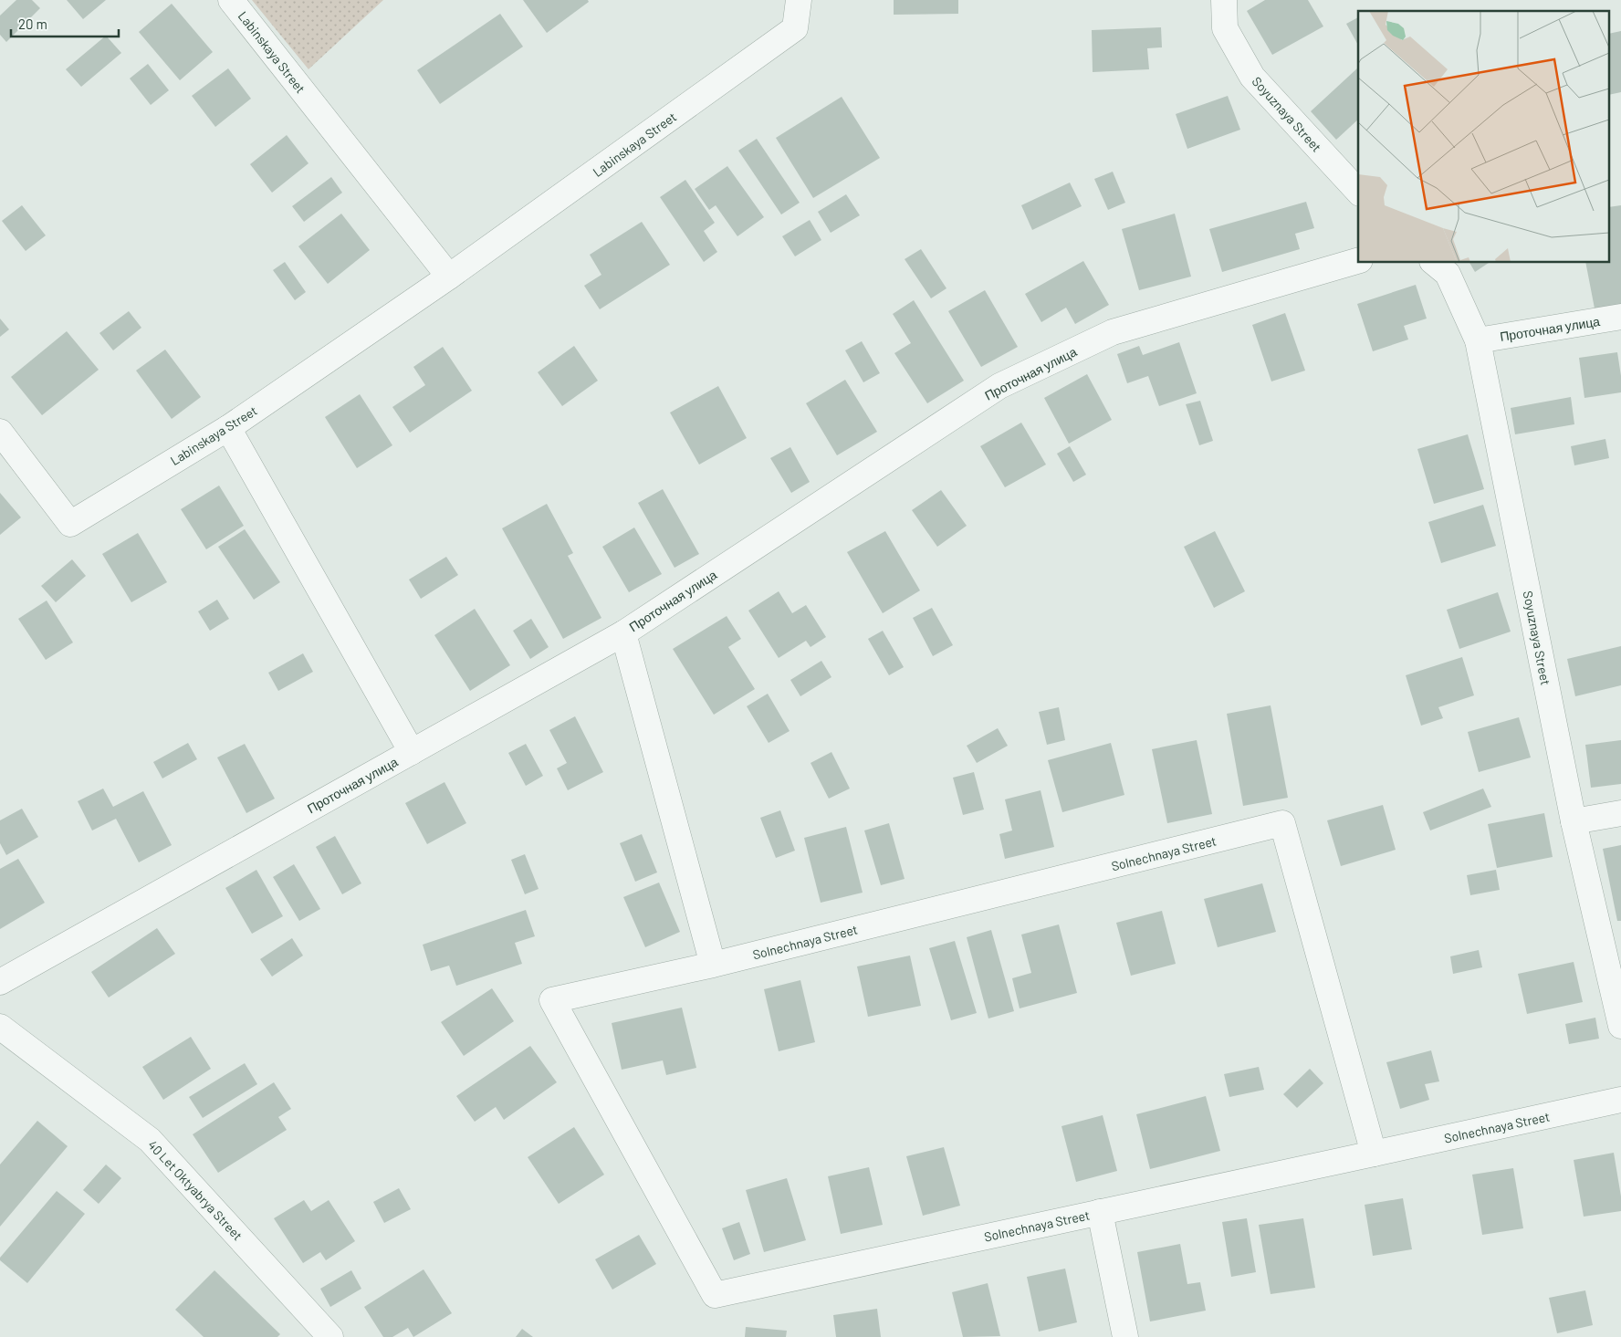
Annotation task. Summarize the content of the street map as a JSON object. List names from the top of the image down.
{
  "streets": {
    "street": [
      "Labinskaya Street",
      "Soyuznaya Street",
      "Проточная улица",
      "Solnechnaya Street",
      "40 Let Oktyabrya Street"
    ]
  },
  "crossings": [
    ["Soyuznaya Street", "Проточная улица"]
  ],
  "scale_bar": "20 m"
}
